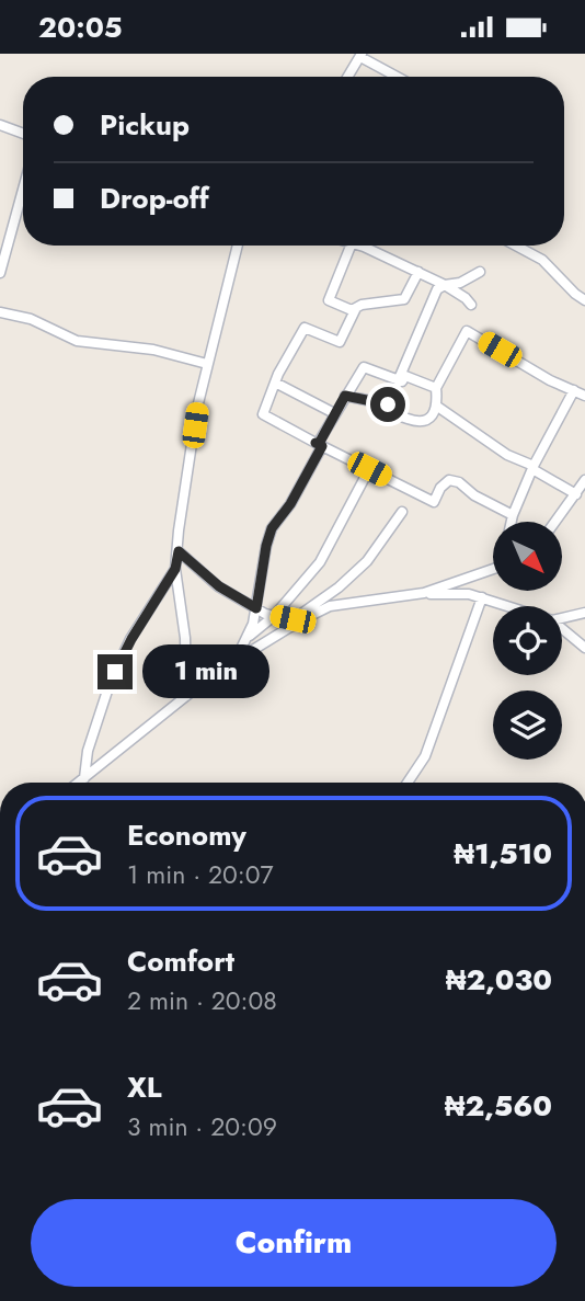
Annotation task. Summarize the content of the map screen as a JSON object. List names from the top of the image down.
{
  "north": "bottom right",
  "page": {
    "status": "20:05",
    "banner": ["Pickup", "Drop-off"],
    "bubble": "1 min",
    "list": [
      {
        "name": "Economy",
        "note": "1 min · 20:07",
        "value": "₦1,510"
      },
      {
        "name": "Comfort",
        "note": "2 min · 20:08",
        "value": "₦2,030"
      },
      {
        "name": "XL",
        "note": "3 min · 20:09",
        "value": "₦2,560"
      }
    ],
    "buttons": "Confirm"
  }
}
